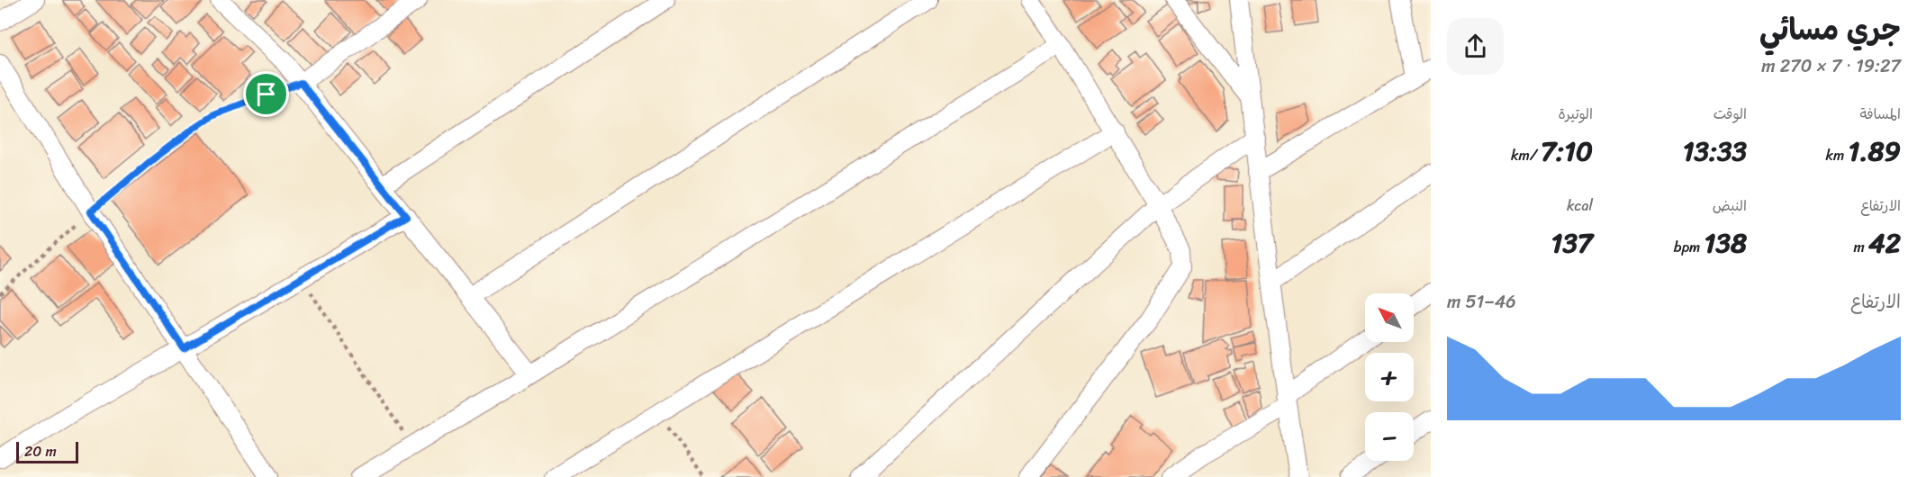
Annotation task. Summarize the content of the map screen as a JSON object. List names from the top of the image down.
{
  "scale_bar": "20 m",
  "north": "top left",
  "page": {
    "heading": ["جري مسائي", "19:27 · 7 × 270 m"],
    "stats": [
      ["المسافة", "1.89 km"],
      ["الوقت", "13:33"],
      ["الوتيرة", "7:10 /km"],
      ["الارتفاع", "42 m"],
      ["النبض", "138 bpm"],
      ["kcal", "137"]
    ],
    "chart": ["الارتفاع", "46–51 m"],
    "map_buttons": ["+", "−"],
    "scale": "20 m"
  }
}
